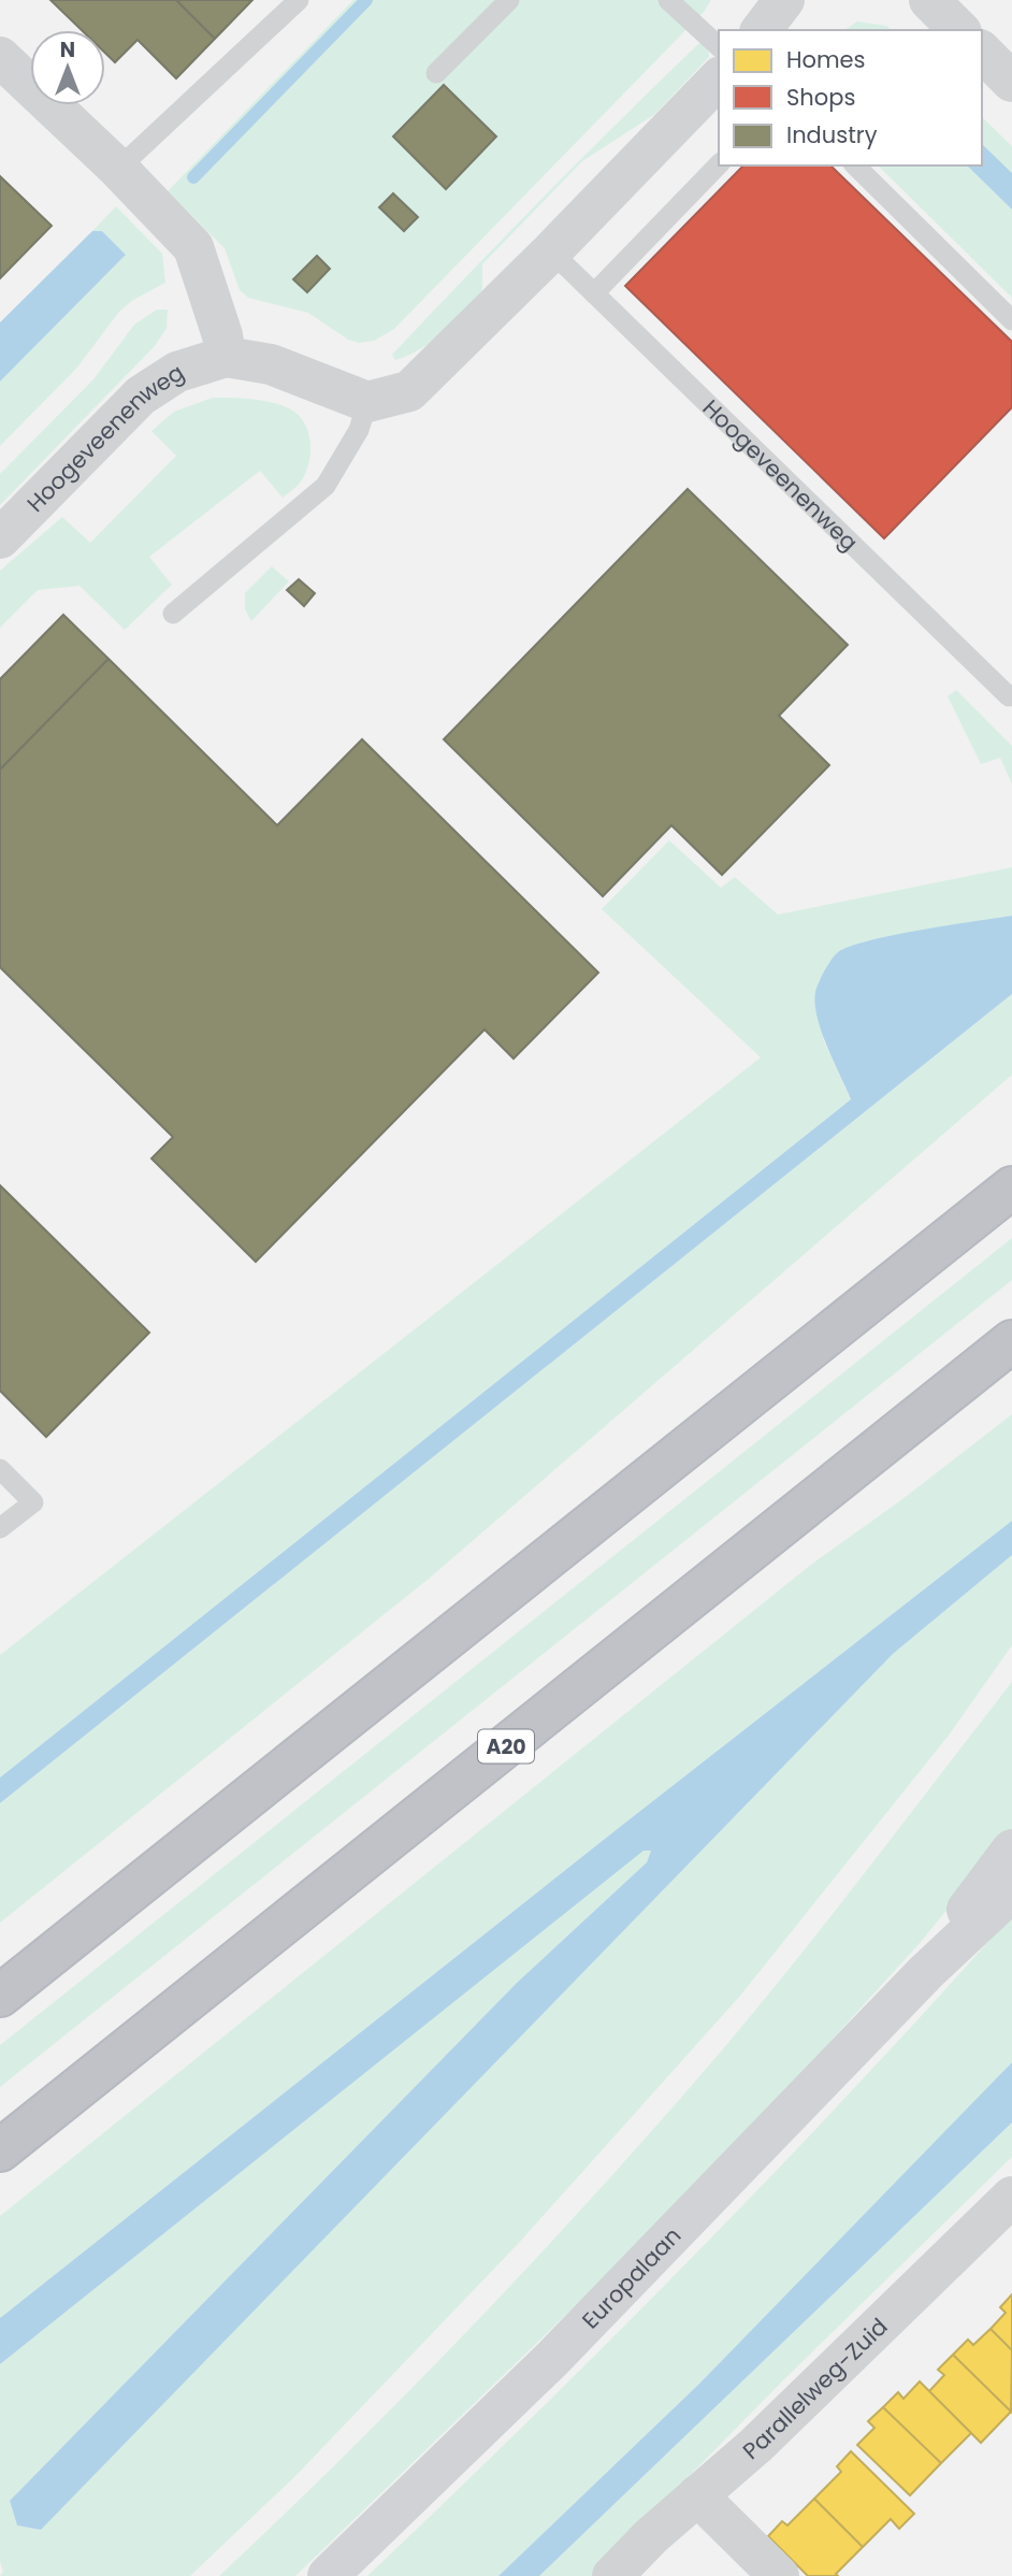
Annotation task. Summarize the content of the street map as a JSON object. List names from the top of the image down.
{
  "streets": {
    "highway": ["A20"],
    "main road": ["Europalaan"],
    "street": ["Hoogeveenenweg", "Parallelweg-Zuid"]
  },
  "legend": ["Homes", "Shops", "Industry"],
  "north": "top"
}
